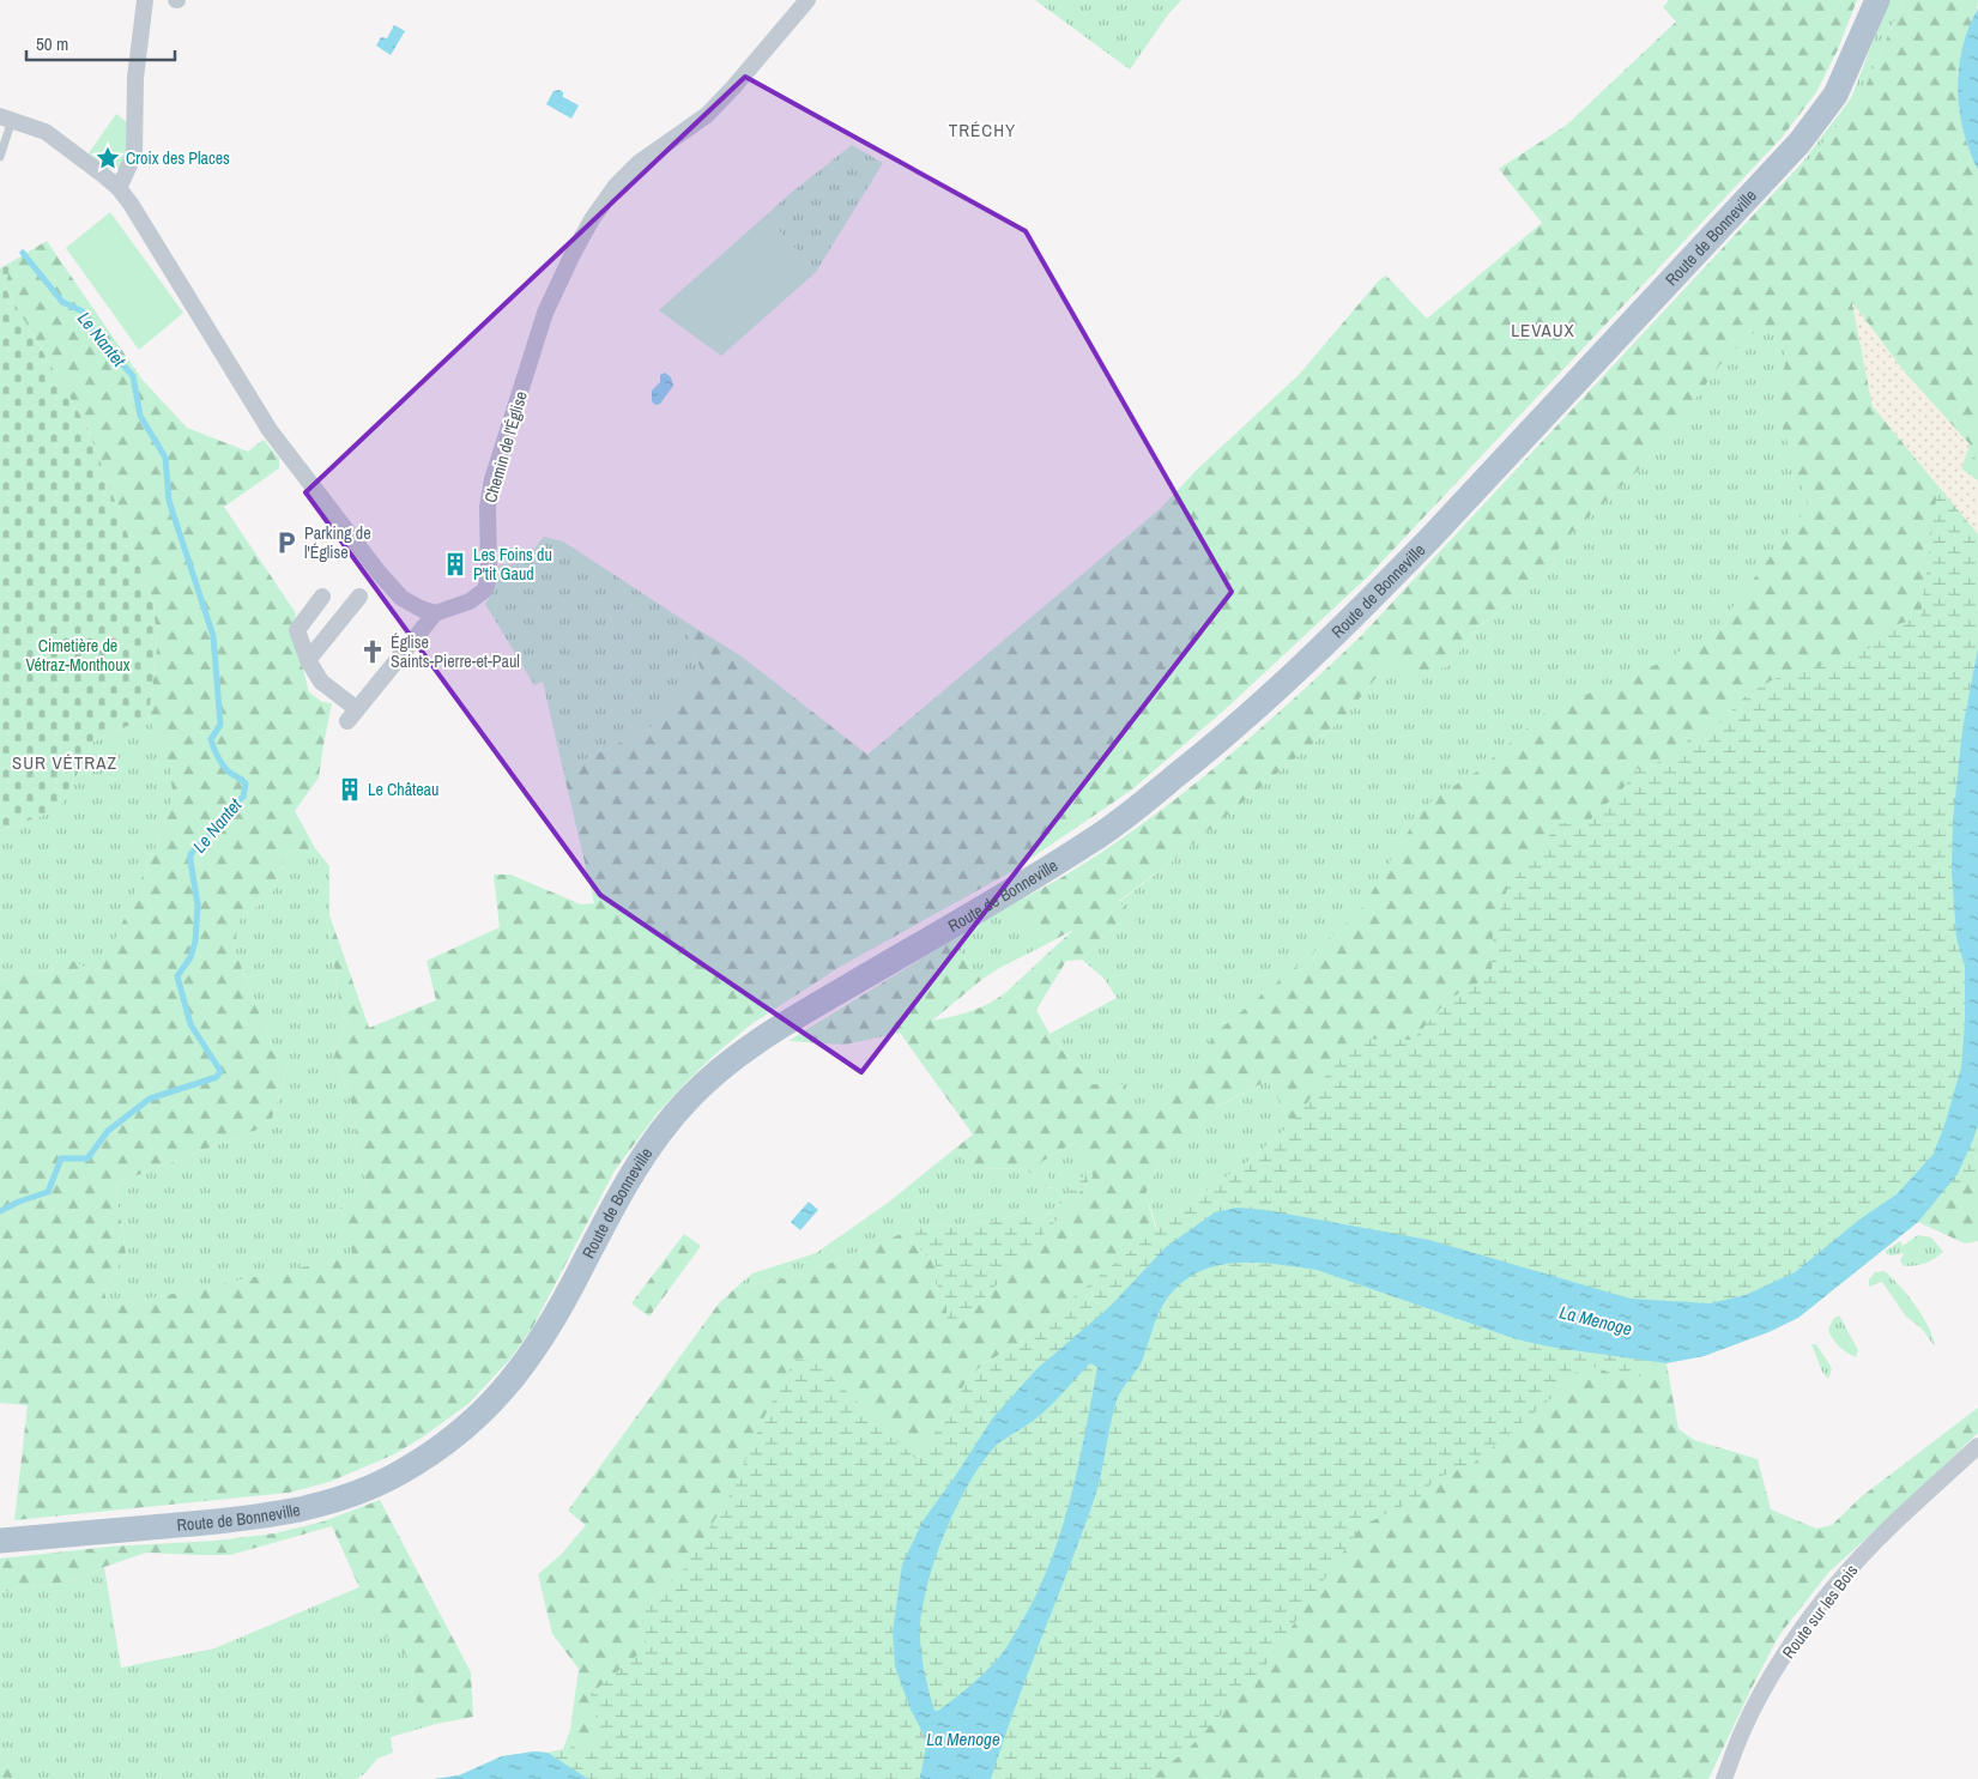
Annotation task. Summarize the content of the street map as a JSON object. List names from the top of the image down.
{
  "streets": {
    "main road": ["Route de Bonneville"],
    "street": ["Chemin de l'Église", "Route sur les Bois"]
  },
  "districts": ["TRÉCHY", "LEVAUX", "SUR VÉTRAZ"],
  "water": ["Le Nantet", "La Menoge"],
  "parks": ["Cimetière de Vétraz-Monthoux"],
  "places": {
    "place": ["Croix des Places"],
    "parking": ["Parking de l'Église"],
    "building": ["Les Foins du P'tit Gaud", "Le Château"],
    "church": ["Église Saints-Pierre-et-Paul"]
  },
  "scale_bar": "50 m"
}
